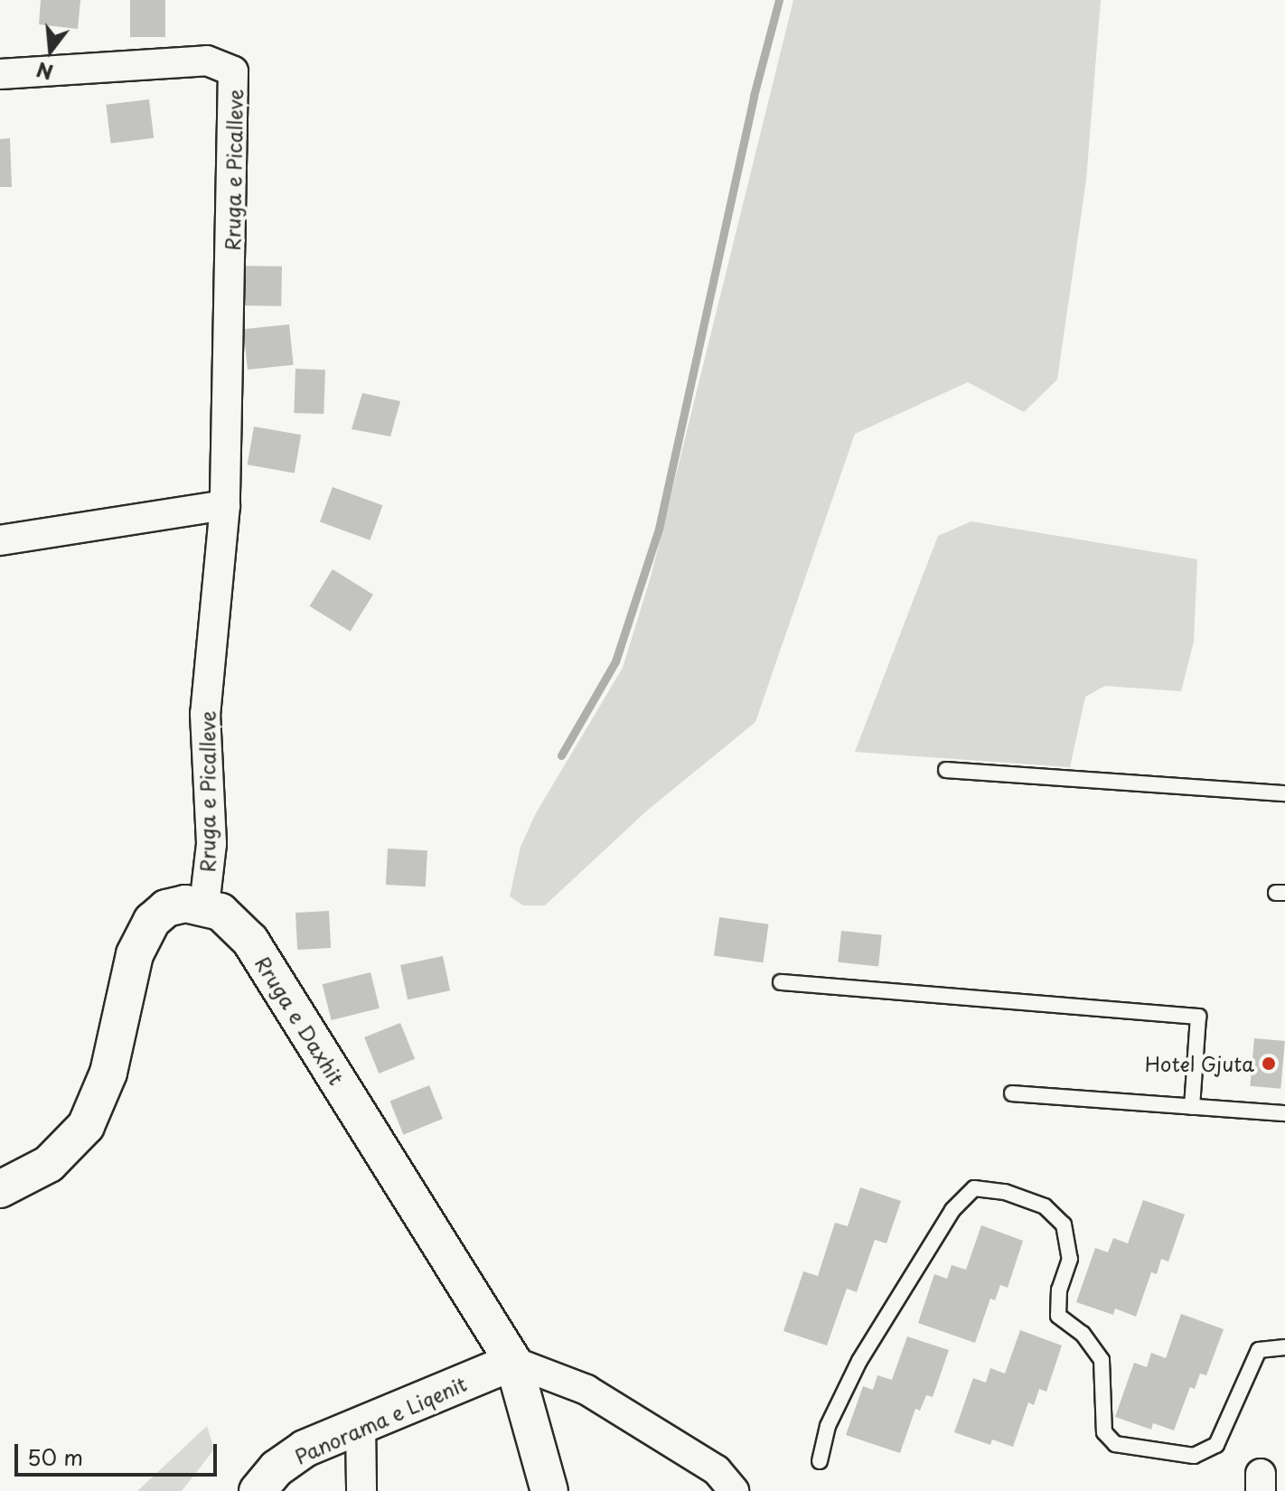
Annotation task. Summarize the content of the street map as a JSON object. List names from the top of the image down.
{
  "streets": {
    "street": ["Rruga e Picalleve", "Rruga e Daxhit", "Panorama e Liqenit"]
  },
  "crossings": [
    ["Rruga e Picalleve", "Rruga e Daxhit"],
    ["Rruga e Daxhit", "Panorama e Liqenit"]
  ],
  "places": ["Hotel Gjuta"],
  "scale_bar": "50 m",
  "north": "bottom"
}
